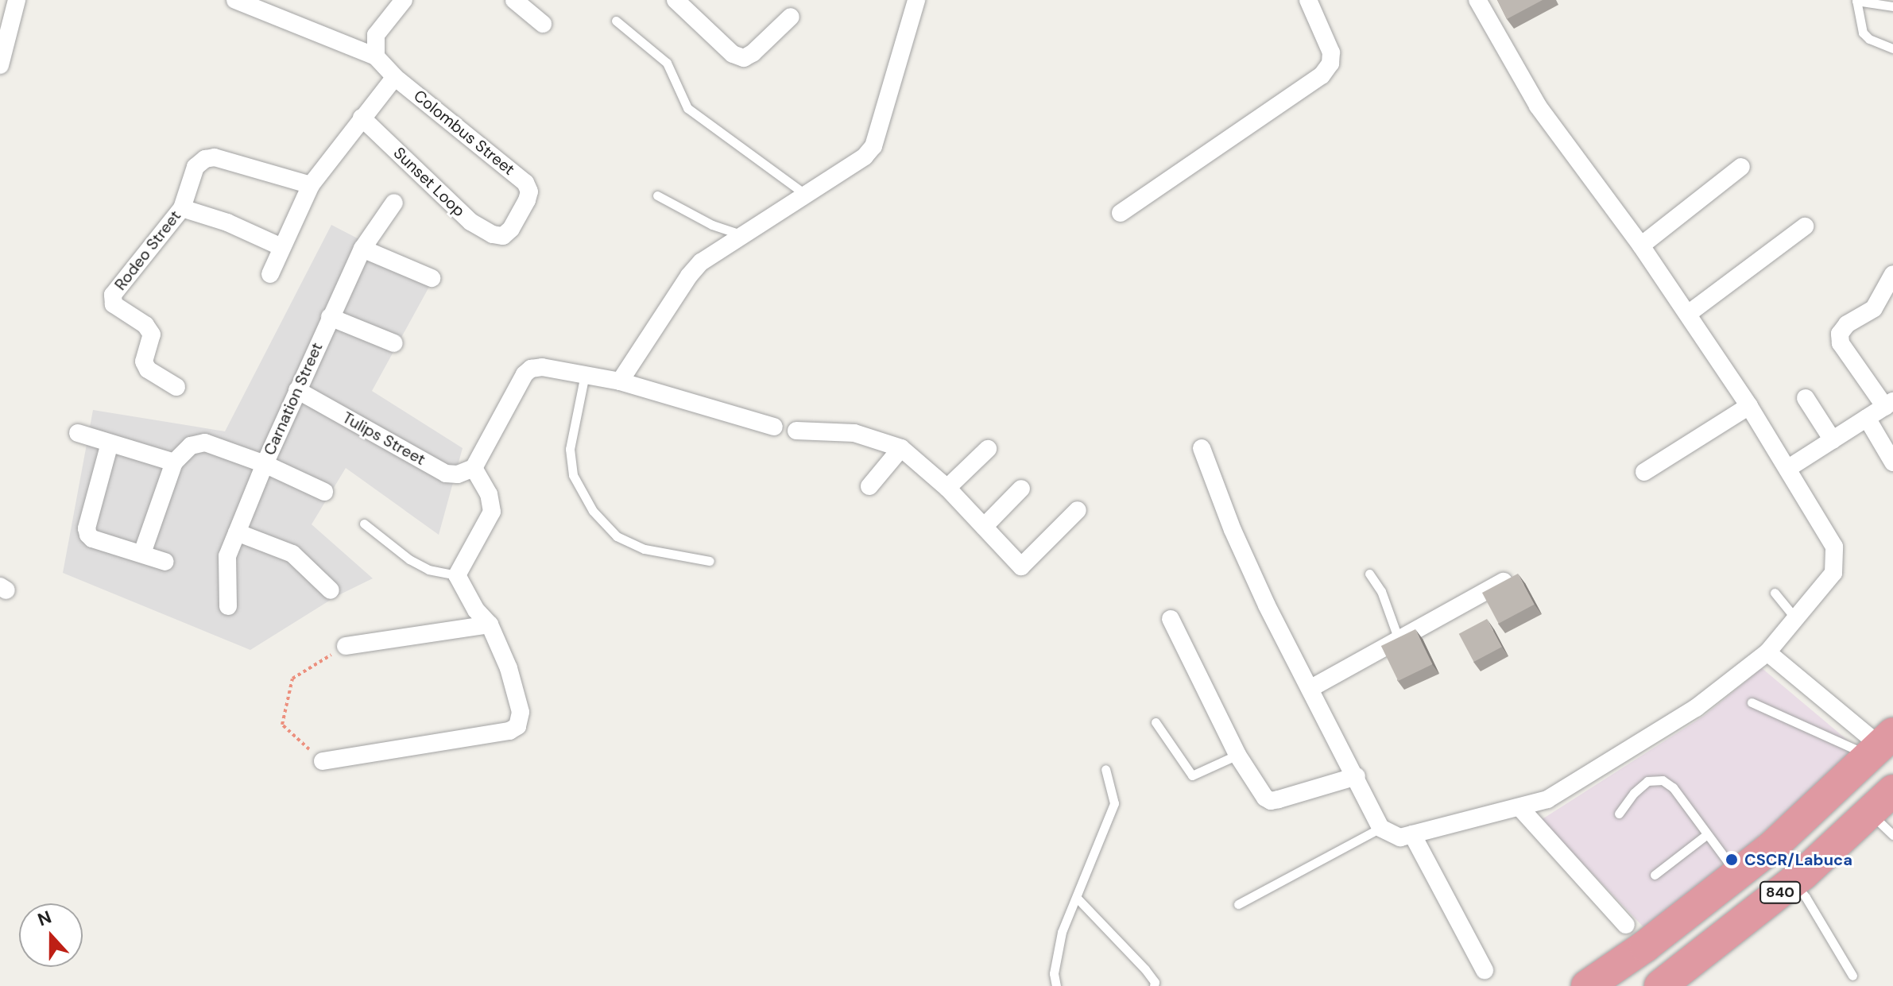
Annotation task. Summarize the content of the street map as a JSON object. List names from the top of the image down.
{
  "streets": {
    "highway": ["840"],
    "street": [
      "Colombus Street",
      "Sunset Loop",
      "Rodeo Street",
      "Carnation Street",
      "Tulips Street"
    ]
  },
  "crossings": [
    ["Colombus Street", "Sunset Loop"],
    ["Carnation Street", "Tulips Street"]
  ],
  "places": ["CSCR/Labuca"],
  "north": "top"
}
